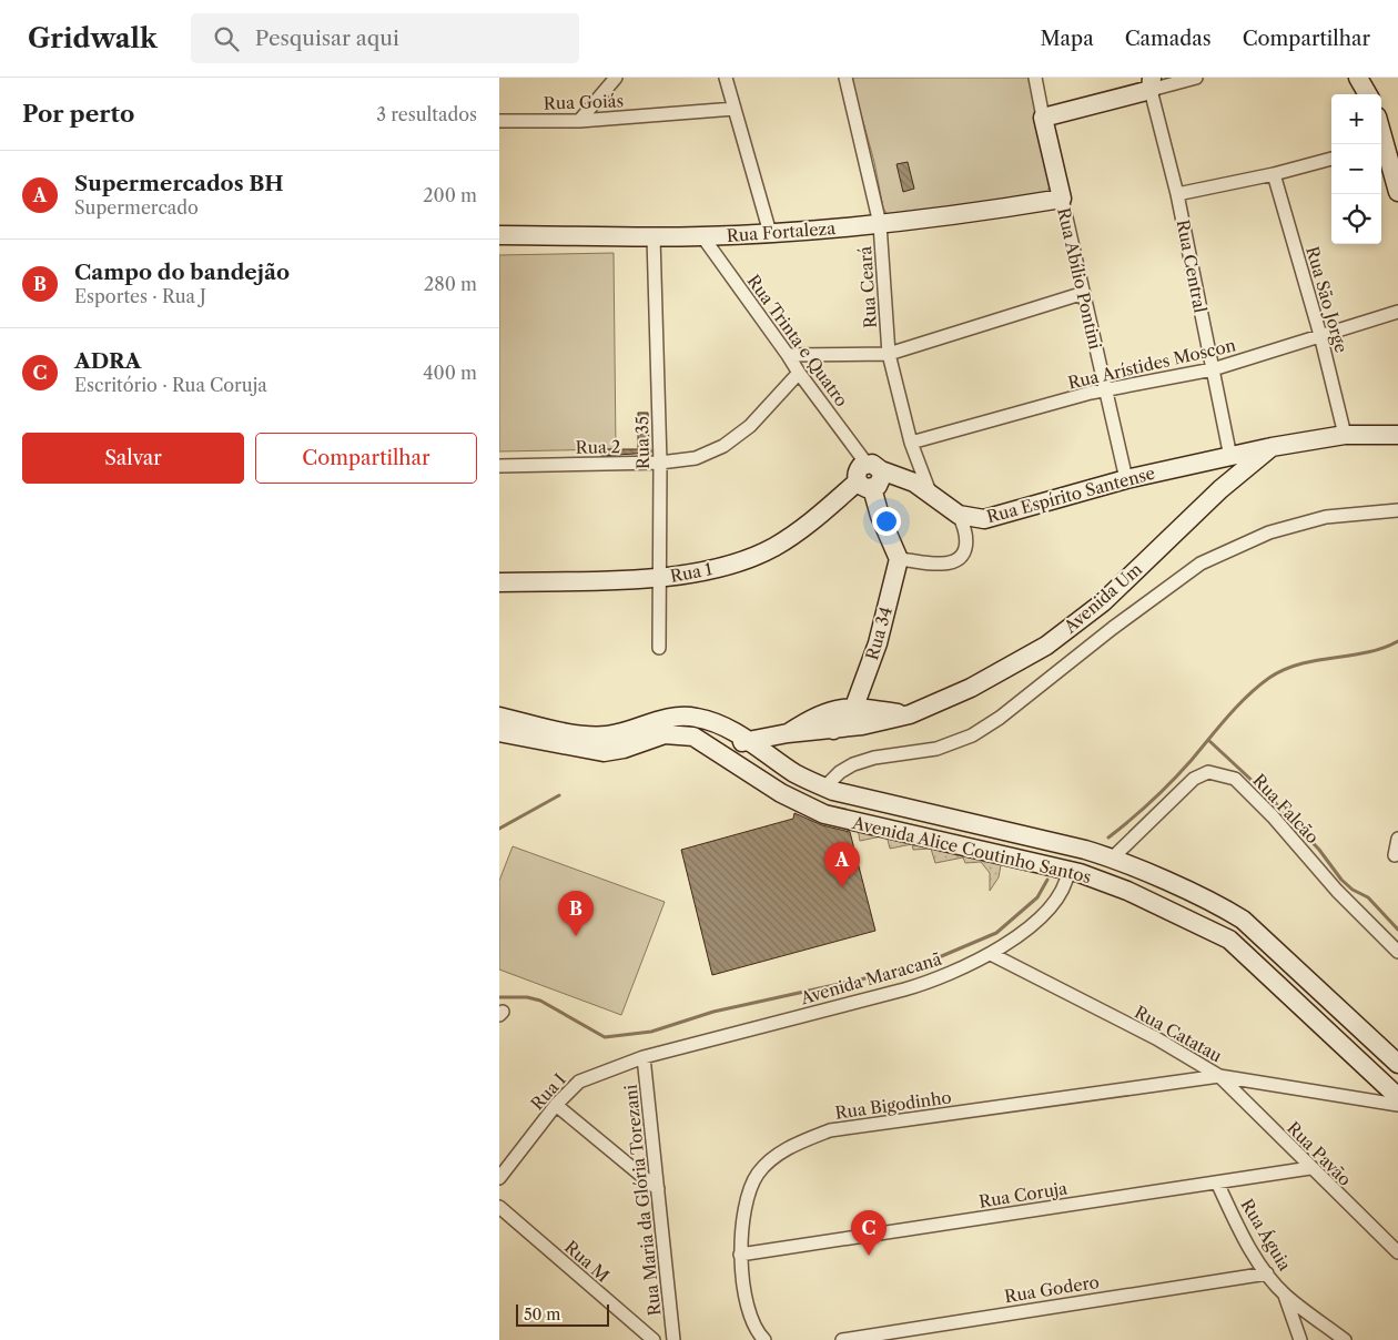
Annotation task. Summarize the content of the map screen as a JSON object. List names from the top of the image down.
{
  "streets": {
    "street": [
      "Rua Goiás",
      "Rua Fortaleza",
      "Rua Central",
      "Rua Abílio Pontini",
      "Rua Ceará",
      "Rua São Jorge",
      "Rua Trinta e Quatro",
      "Rua Arístides Moscon",
      "Rua 35",
      "Rua 2",
      "Rua Espírito Santense",
      "Rua 1",
      "Avenida Um",
      "Rua 34",
      "Rua Falcão",
      "Avenida Alice Coutinho Santos",
      "Avenida Maracanã",
      "Rua Catatau",
      "Rua I",
      "Rua Bigodinho",
      "Rua Pavão",
      "Rua Coruja",
      "Rua Maria da Glória Torezani",
      "Rua Águia",
      "Rua M",
      "Rua Godero"
    ]
  },
  "crossings": [
    ["Rua Fortaleza", "Rua Abílio Pontini"],
    ["Rua Fortaleza", "Rua Ceará"],
    ["Rua Fortaleza", "Rua Trinta e Quatro"],
    ["Rua Fortaleza", "Rua 35"],
    ["Rua Central", "Rua Arístides Moscon"],
    ["Rua Central", "Rua Espírito Santense"],
    ["Rua Abílio Pontini", "Rua Arístides Moscon"],
    ["Rua Abílio Pontini", "Rua Espírito Santense"],
    ["Rua Ceará", "Rua Arístides Moscon"],
    ["Rua São Jorge", "Rua Arístides Moscon"],
    ["Rua São Jorge", "Rua Espírito Santense"],
    ["Rua Trinta e Quatro", "Rua 2"],
    ["Rua 35", "Rua 2"],
    ["Rua 35", "Rua 1"],
    ["Rua Espírito Santense", "Avenida Um"],
    ["Avenida Um", "Rua 34"],
    ["Avenida Um", "Avenida Alice Coutinho Santos"],
    ["Rua Falcão", "Avenida Alice Coutinho Santos"],
    ["Avenida Alice Coutinho Santos", "Avenida Maracanã"],
    ["Avenida Maracanã", "Rua Catatau"],
    ["Avenida Maracanã", "Rua I"],
    ["Avenida Maracanã", "Rua Maria da Glória Torezani"],
    ["Rua Catatau", "Rua Bigodinho"],
    ["Rua Catatau", "Rua Pavão"],
    ["Rua I", "Rua Maria da Glória Torezani"],
    ["Rua Bigodinho", "Rua Pavão"],
    ["Rua Bigodinho", "Rua Coruja"],
    ["Rua Pavão", "Rua Coruja"],
    ["Rua Coruja", "Rua Águia"],
    ["Rua Águia", "Rua Godero"]
  ],
  "scale_bar": "50 m",
  "page": {
    "header": "Gridwalk",
    "search": "Pesquisar aqui",
    "nav": ["Mapa", "Camadas", "Compartilhar"],
    "heading": ["Por perto", "3 resultados"],
    "map_buttons": ["+", "−"],
    "list": [
      {
        "mark": "A",
        "name": "Supermercados BH",
        "note": "Supermercado",
        "value": "200 m"
      },
      {
        "mark": "B",
        "name": "Campo do bandejão",
        "note": "Esportes · Rua J",
        "value": "280 m"
      },
      {
        "mark": "C",
        "name": "ADRA",
        "note": "Escritório · Rua Coruja",
        "value": "400 m"
      }
    ],
    "buttons": ["Salvar", "Compartilhar"],
    "pins": ["A", "B", "C"],
    "scale": "50 m"
  }
}
